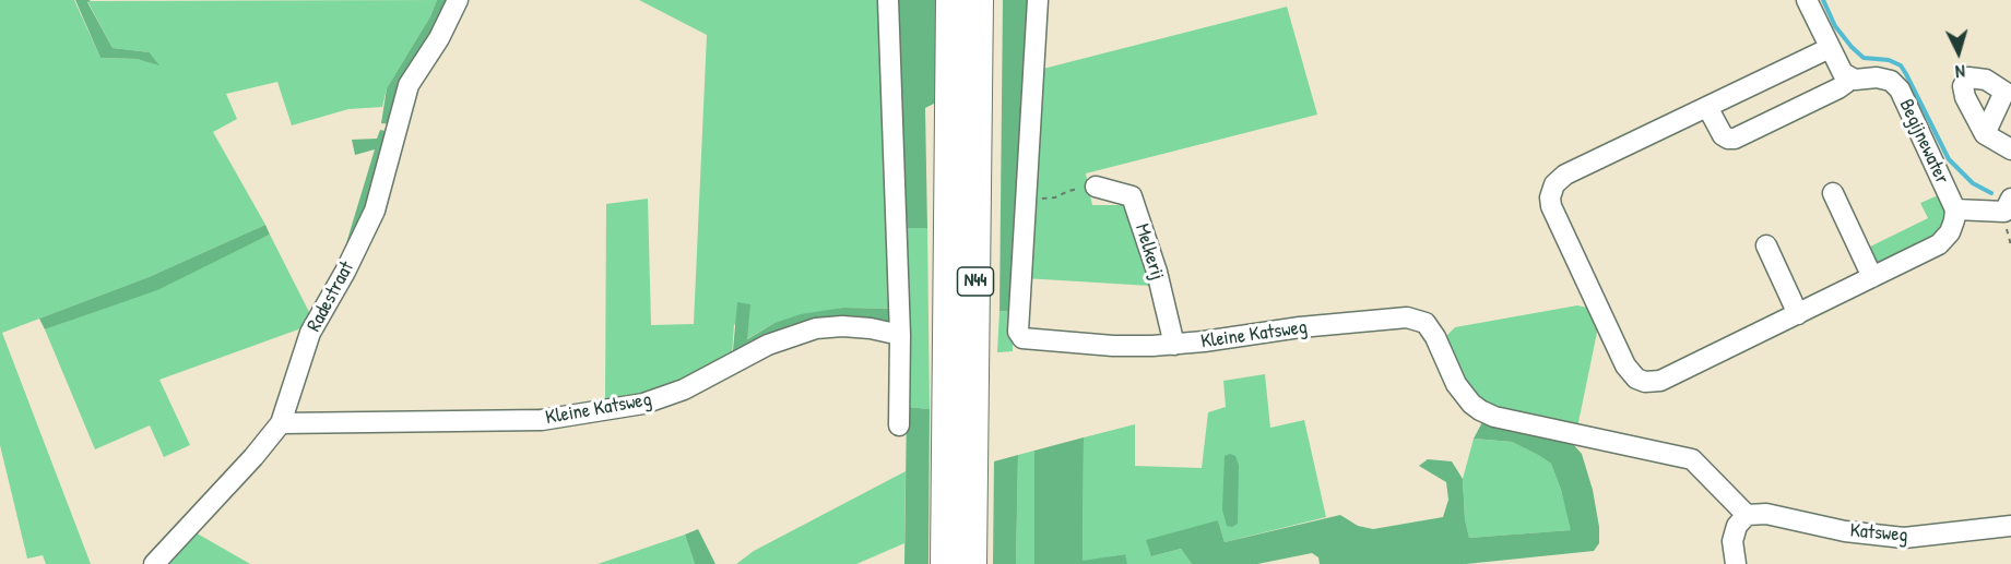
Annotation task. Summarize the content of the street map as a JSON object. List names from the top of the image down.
{
  "streets": {
    "highway": ["N44"],
    "street": [
      "Begijnewater",
      "Melkerij",
      "Radestraat",
      "Kleine Katsweg",
      "Katsweg"
    ]
  },
  "crossings": [
    ["Melkerij", "Kleine Katsweg"],
    ["Radestraat", "Kleine Katsweg"],
    ["Kleine Katsweg", "Katsweg"]
  ],
  "north": "bottom"
}
